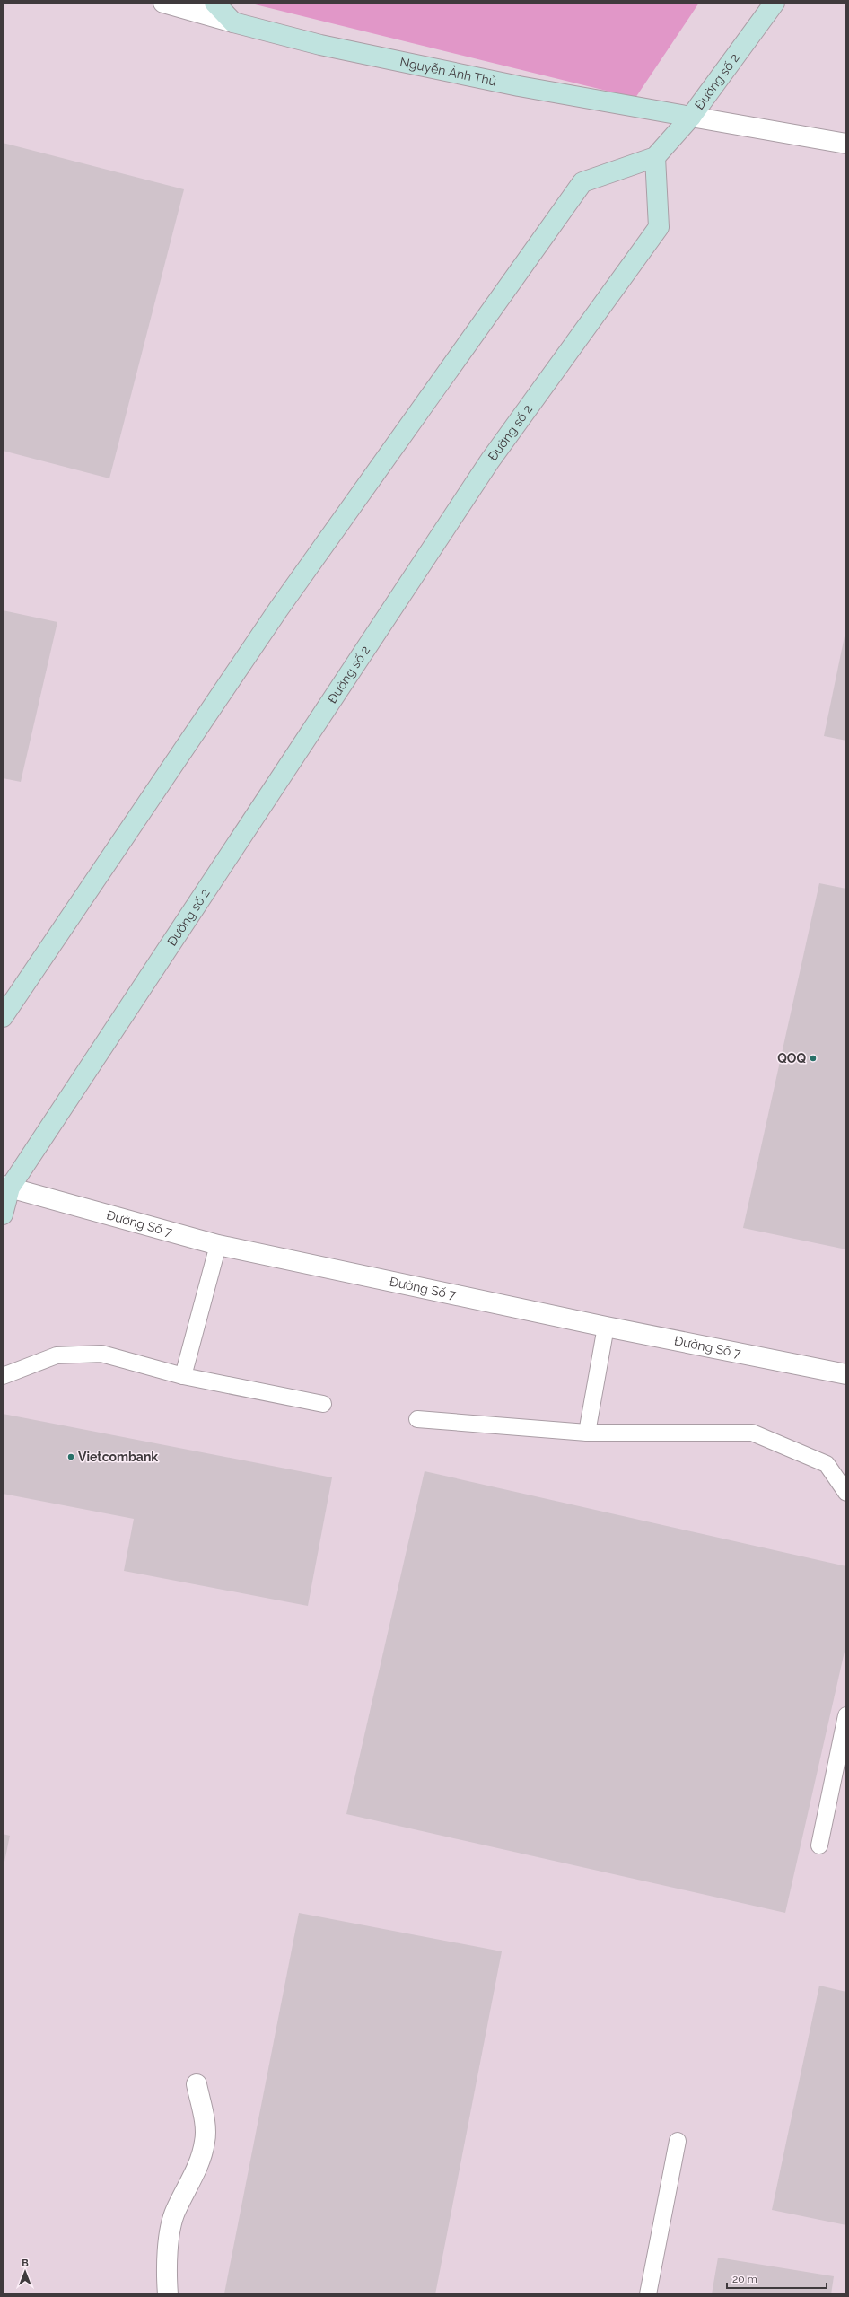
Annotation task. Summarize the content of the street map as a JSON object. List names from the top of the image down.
{
  "streets": {
    "main road": ["Nguyễn Ảnh Thủ", "Đường số 2"],
    "street": ["Đường Số 7"]
  },
  "crossings": [
    ["Nguyễn Ảnh Thủ", "Đường số 2"],
    ["Đường số 2", "Đường Số 7"]
  ],
  "places": ["QOQ", "Vietcombank"],
  "scale_bar": "20 m",
  "north": "top"
}
